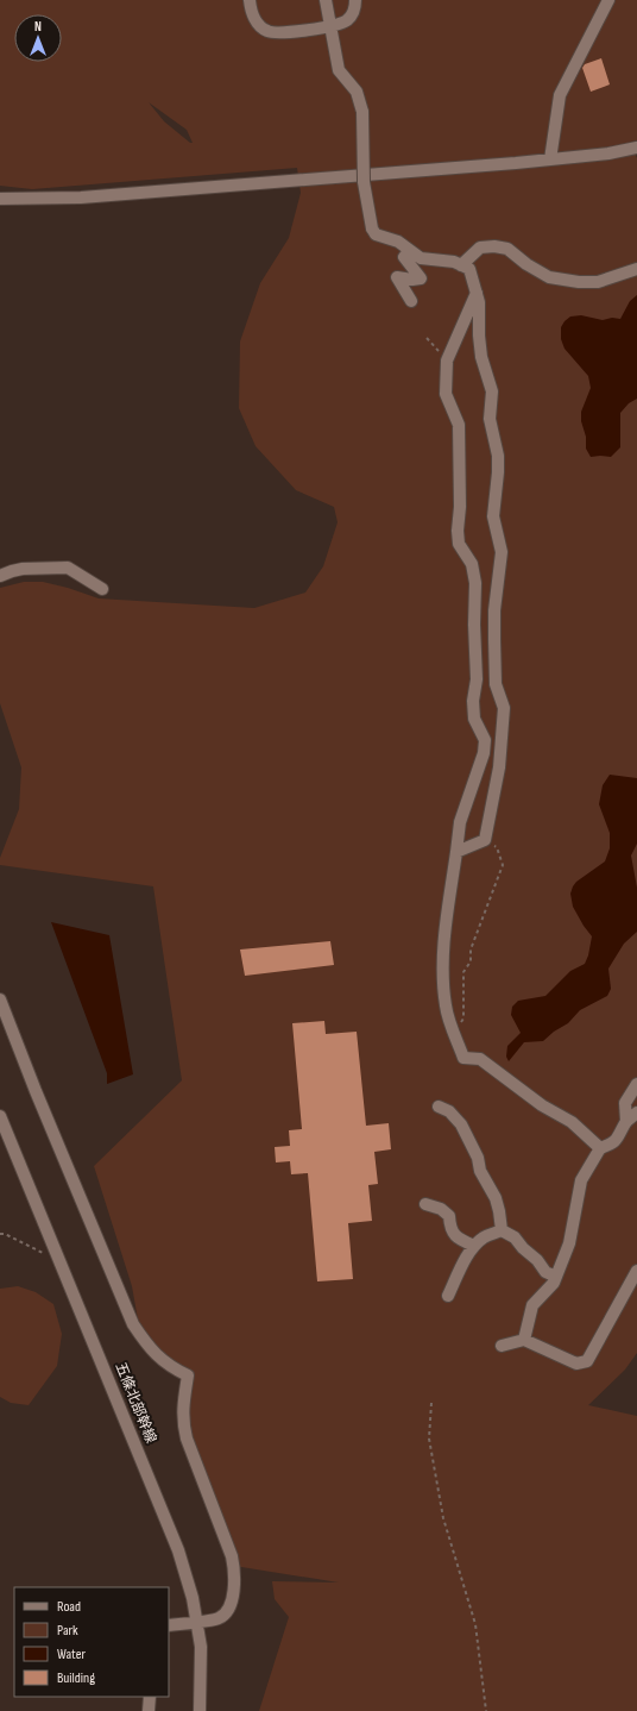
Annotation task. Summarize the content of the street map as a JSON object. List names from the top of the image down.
{
  "streets": {
    "street": ["五條北部幹線"]
  },
  "legend": [
    "Road",
    "Park",
    "Water",
    "Building"
  ],
  "north": "top"
}
